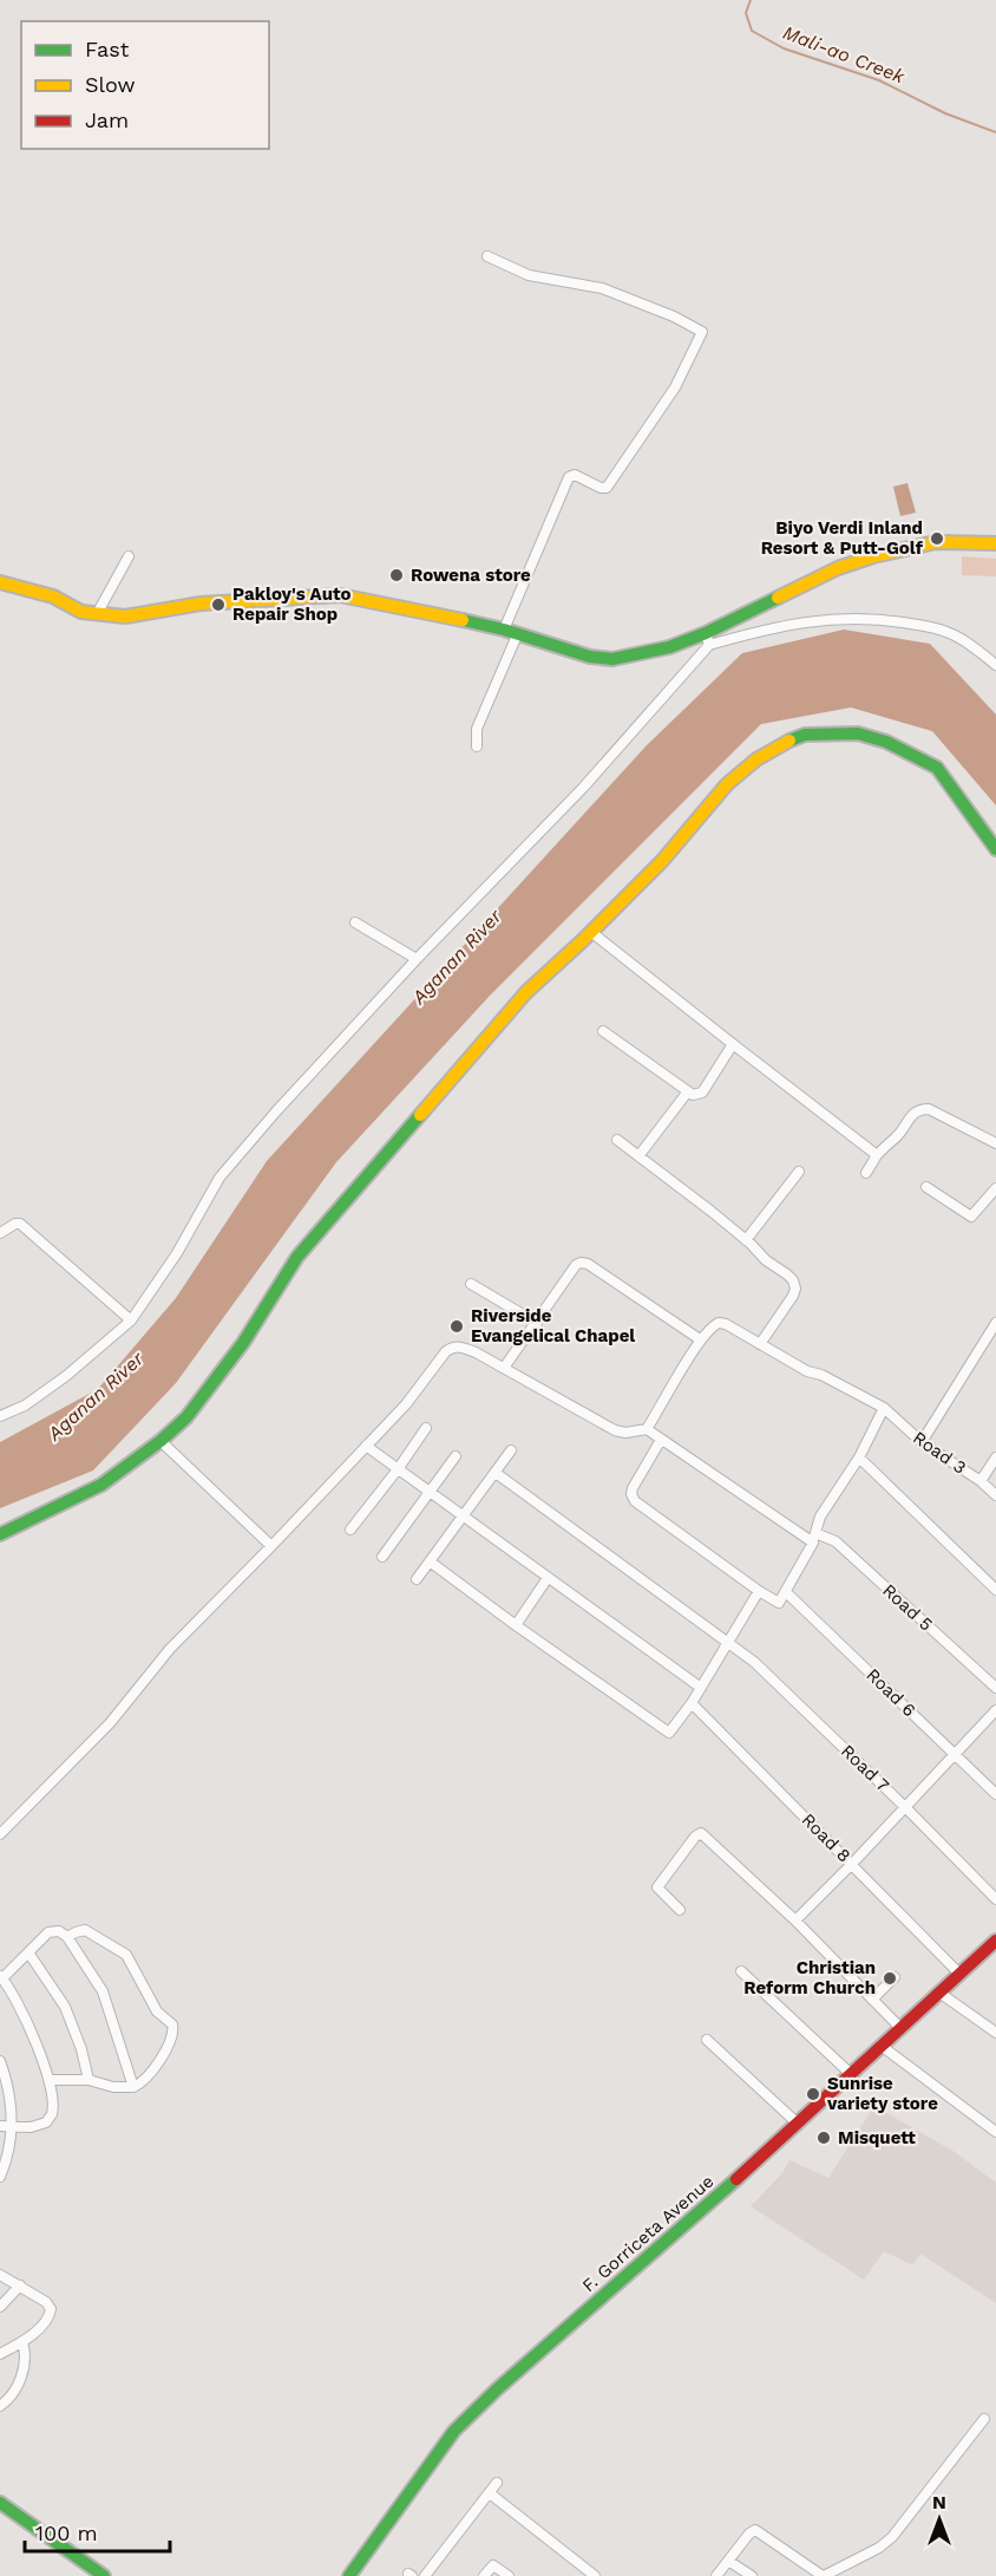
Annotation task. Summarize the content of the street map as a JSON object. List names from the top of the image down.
{
  "streets": {
    "street": [
      "Road 3",
      "Road 5",
      "Road 6",
      "Road 7",
      "Road 8",
      "F. Gorriceta Avenue"
    ]
  },
  "crossings": [
    ["Road 8", "F. Gorriceta Avenue"]
  ],
  "water": ["Mali-ao Creek", "Aganan River"],
  "places": [
    "Biyo Verdi Inland Resort & Putt-Golf",
    "Rowena store",
    "Pakloy's Auto Repair Shop",
    "Riverside Evangelical Chapel",
    "Christian Reform Church",
    "Sunrise variety store",
    "Misquett"
  ],
  "legend": ["Fast", "Slow", "Jam"],
  "scale_bar": "100 m",
  "north": "top"
}
